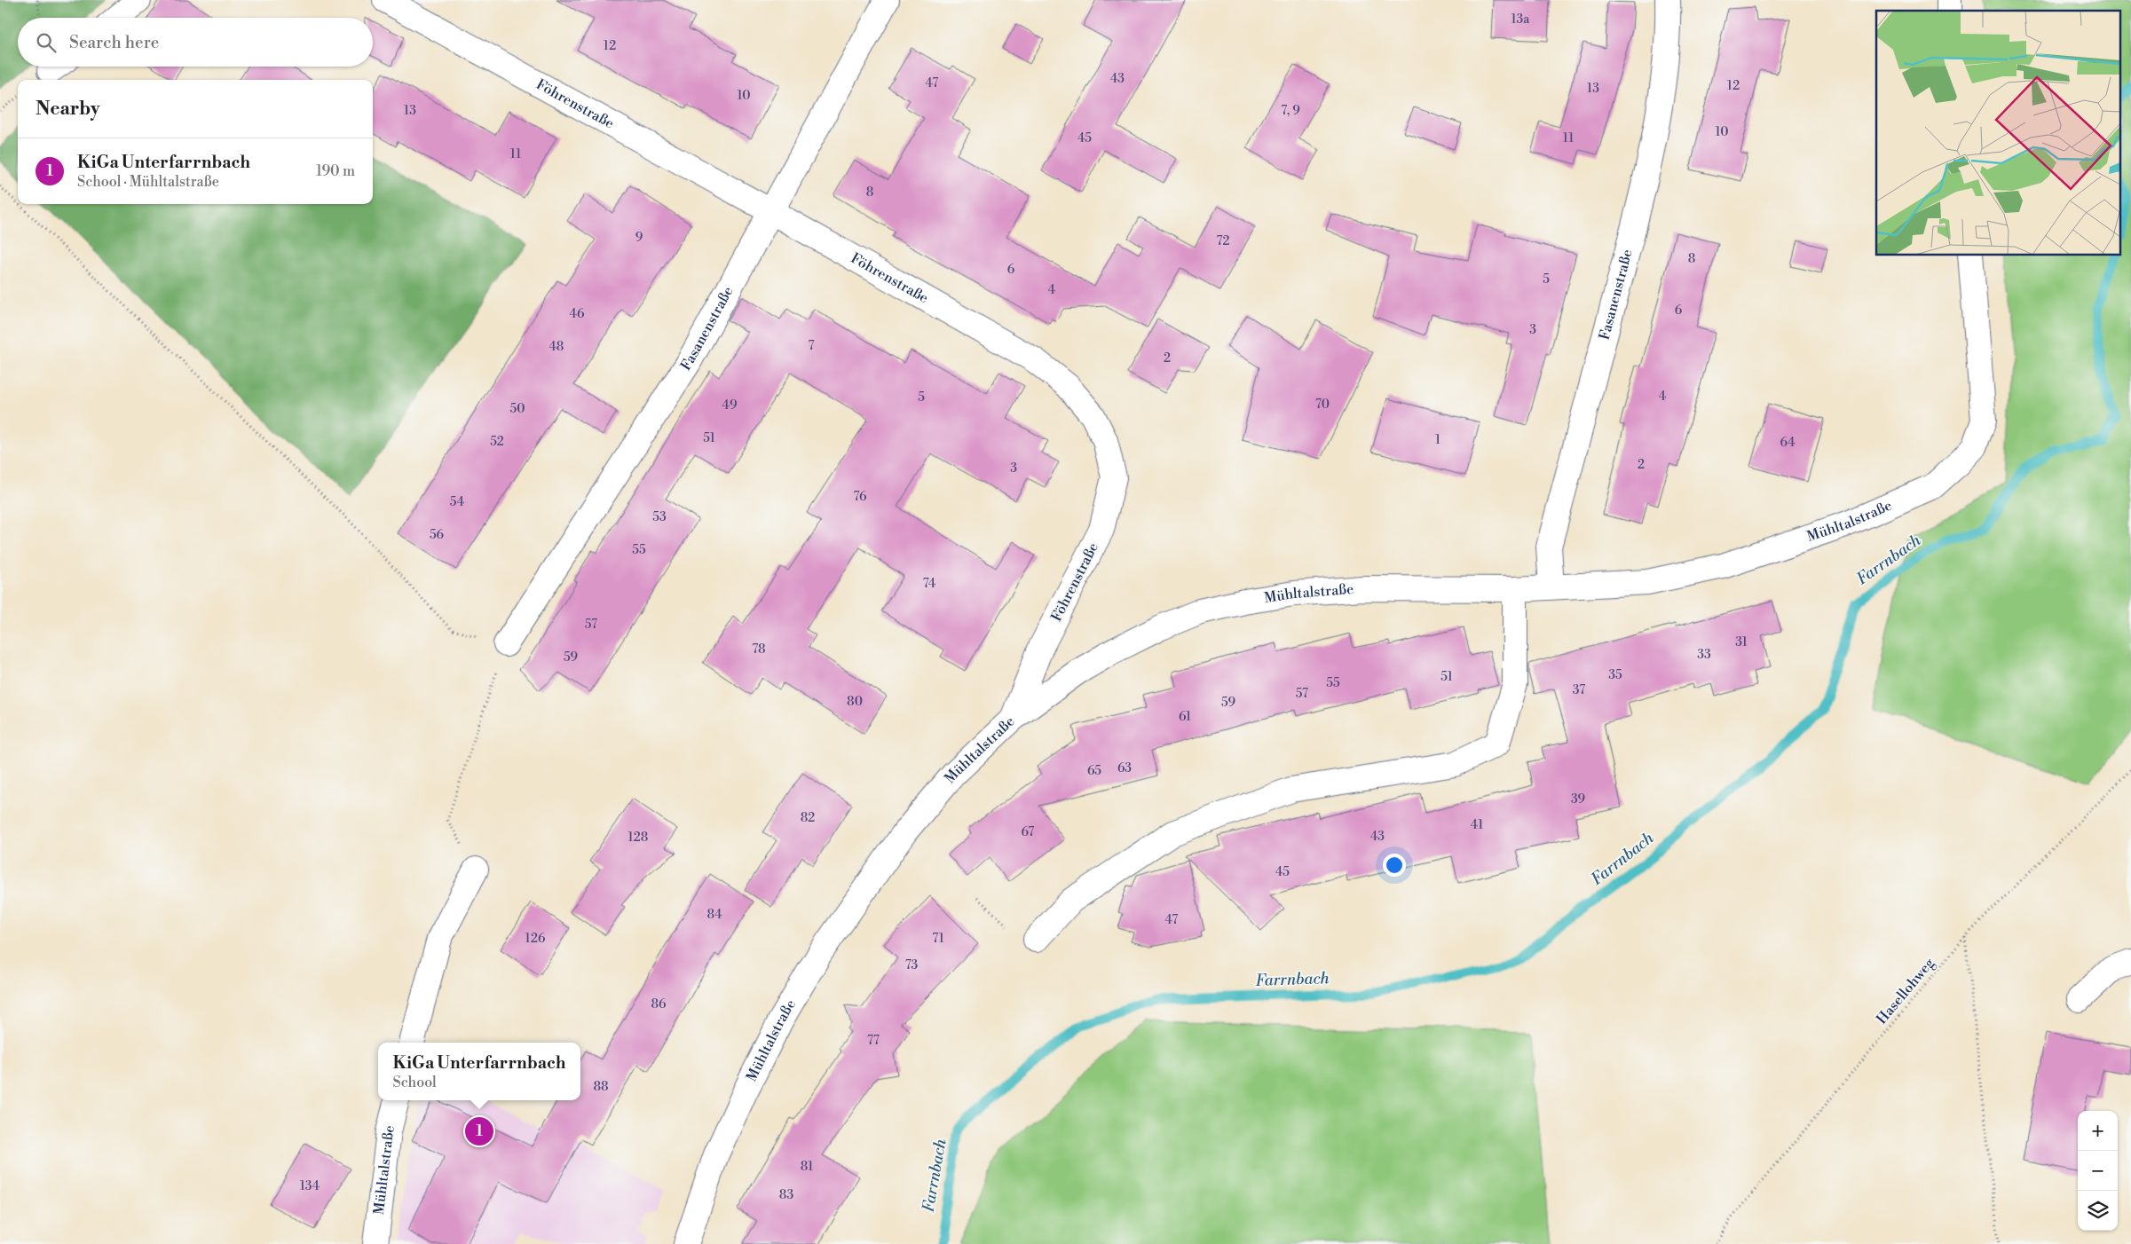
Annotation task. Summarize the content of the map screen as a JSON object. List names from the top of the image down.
{
  "streets": {
    "street": ["Föhrenstraße", "Fasanenstraße", "Mühltalstraße"],
    "path": ["Hasellohweg"]
  },
  "crossings": [
    ["Föhrenstraße", "Fasanenstraße"],
    ["Föhrenstraße", "Mühltalstraße"],
    ["Fasanenstraße", "Mühltalstraße"]
  ],
  "water": ["Farrnbach"],
  "house_numbers": [
    "13a",
    "12",
    "43",
    "47",
    "12",
    "13",
    "10",
    "13",
    "7, 9",
    "10",
    "45",
    "11",
    "11",
    "8",
    "9",
    "72",
    "8",
    "6",
    "5",
    "4",
    "6",
    "46",
    "3",
    "7",
    "48",
    "2",
    "4",
    "5",
    "70",
    "49",
    "50",
    "51",
    "1",
    "52",
    "64",
    "2",
    "3",
    "76",
    "54",
    "53",
    "56",
    "55",
    "74",
    "57",
    "31",
    "78",
    "33",
    "59",
    "35",
    "51",
    "55",
    "37",
    "57",
    "80",
    "59",
    "61",
    "63",
    "65",
    "39",
    "82",
    "41",
    "67",
    "43",
    "128",
    "45",
    "84",
    "47",
    "126",
    "71",
    "73",
    "86",
    "77",
    "88",
    "81",
    "134",
    "83"
  ],
  "page": {
    "search": "Search here",
    "heading": "Nearby",
    "list": [
      {
        "mark": "1",
        "name": "KiGa Unterfarrnbach",
        "note": "School · Mühltalstraße",
        "value": "190 m"
      }
    ],
    "popup": ["KiGa Unterfarrnbach", "School"],
    "map_buttons": ["+", "−"],
    "pins": "1"
  }
}
